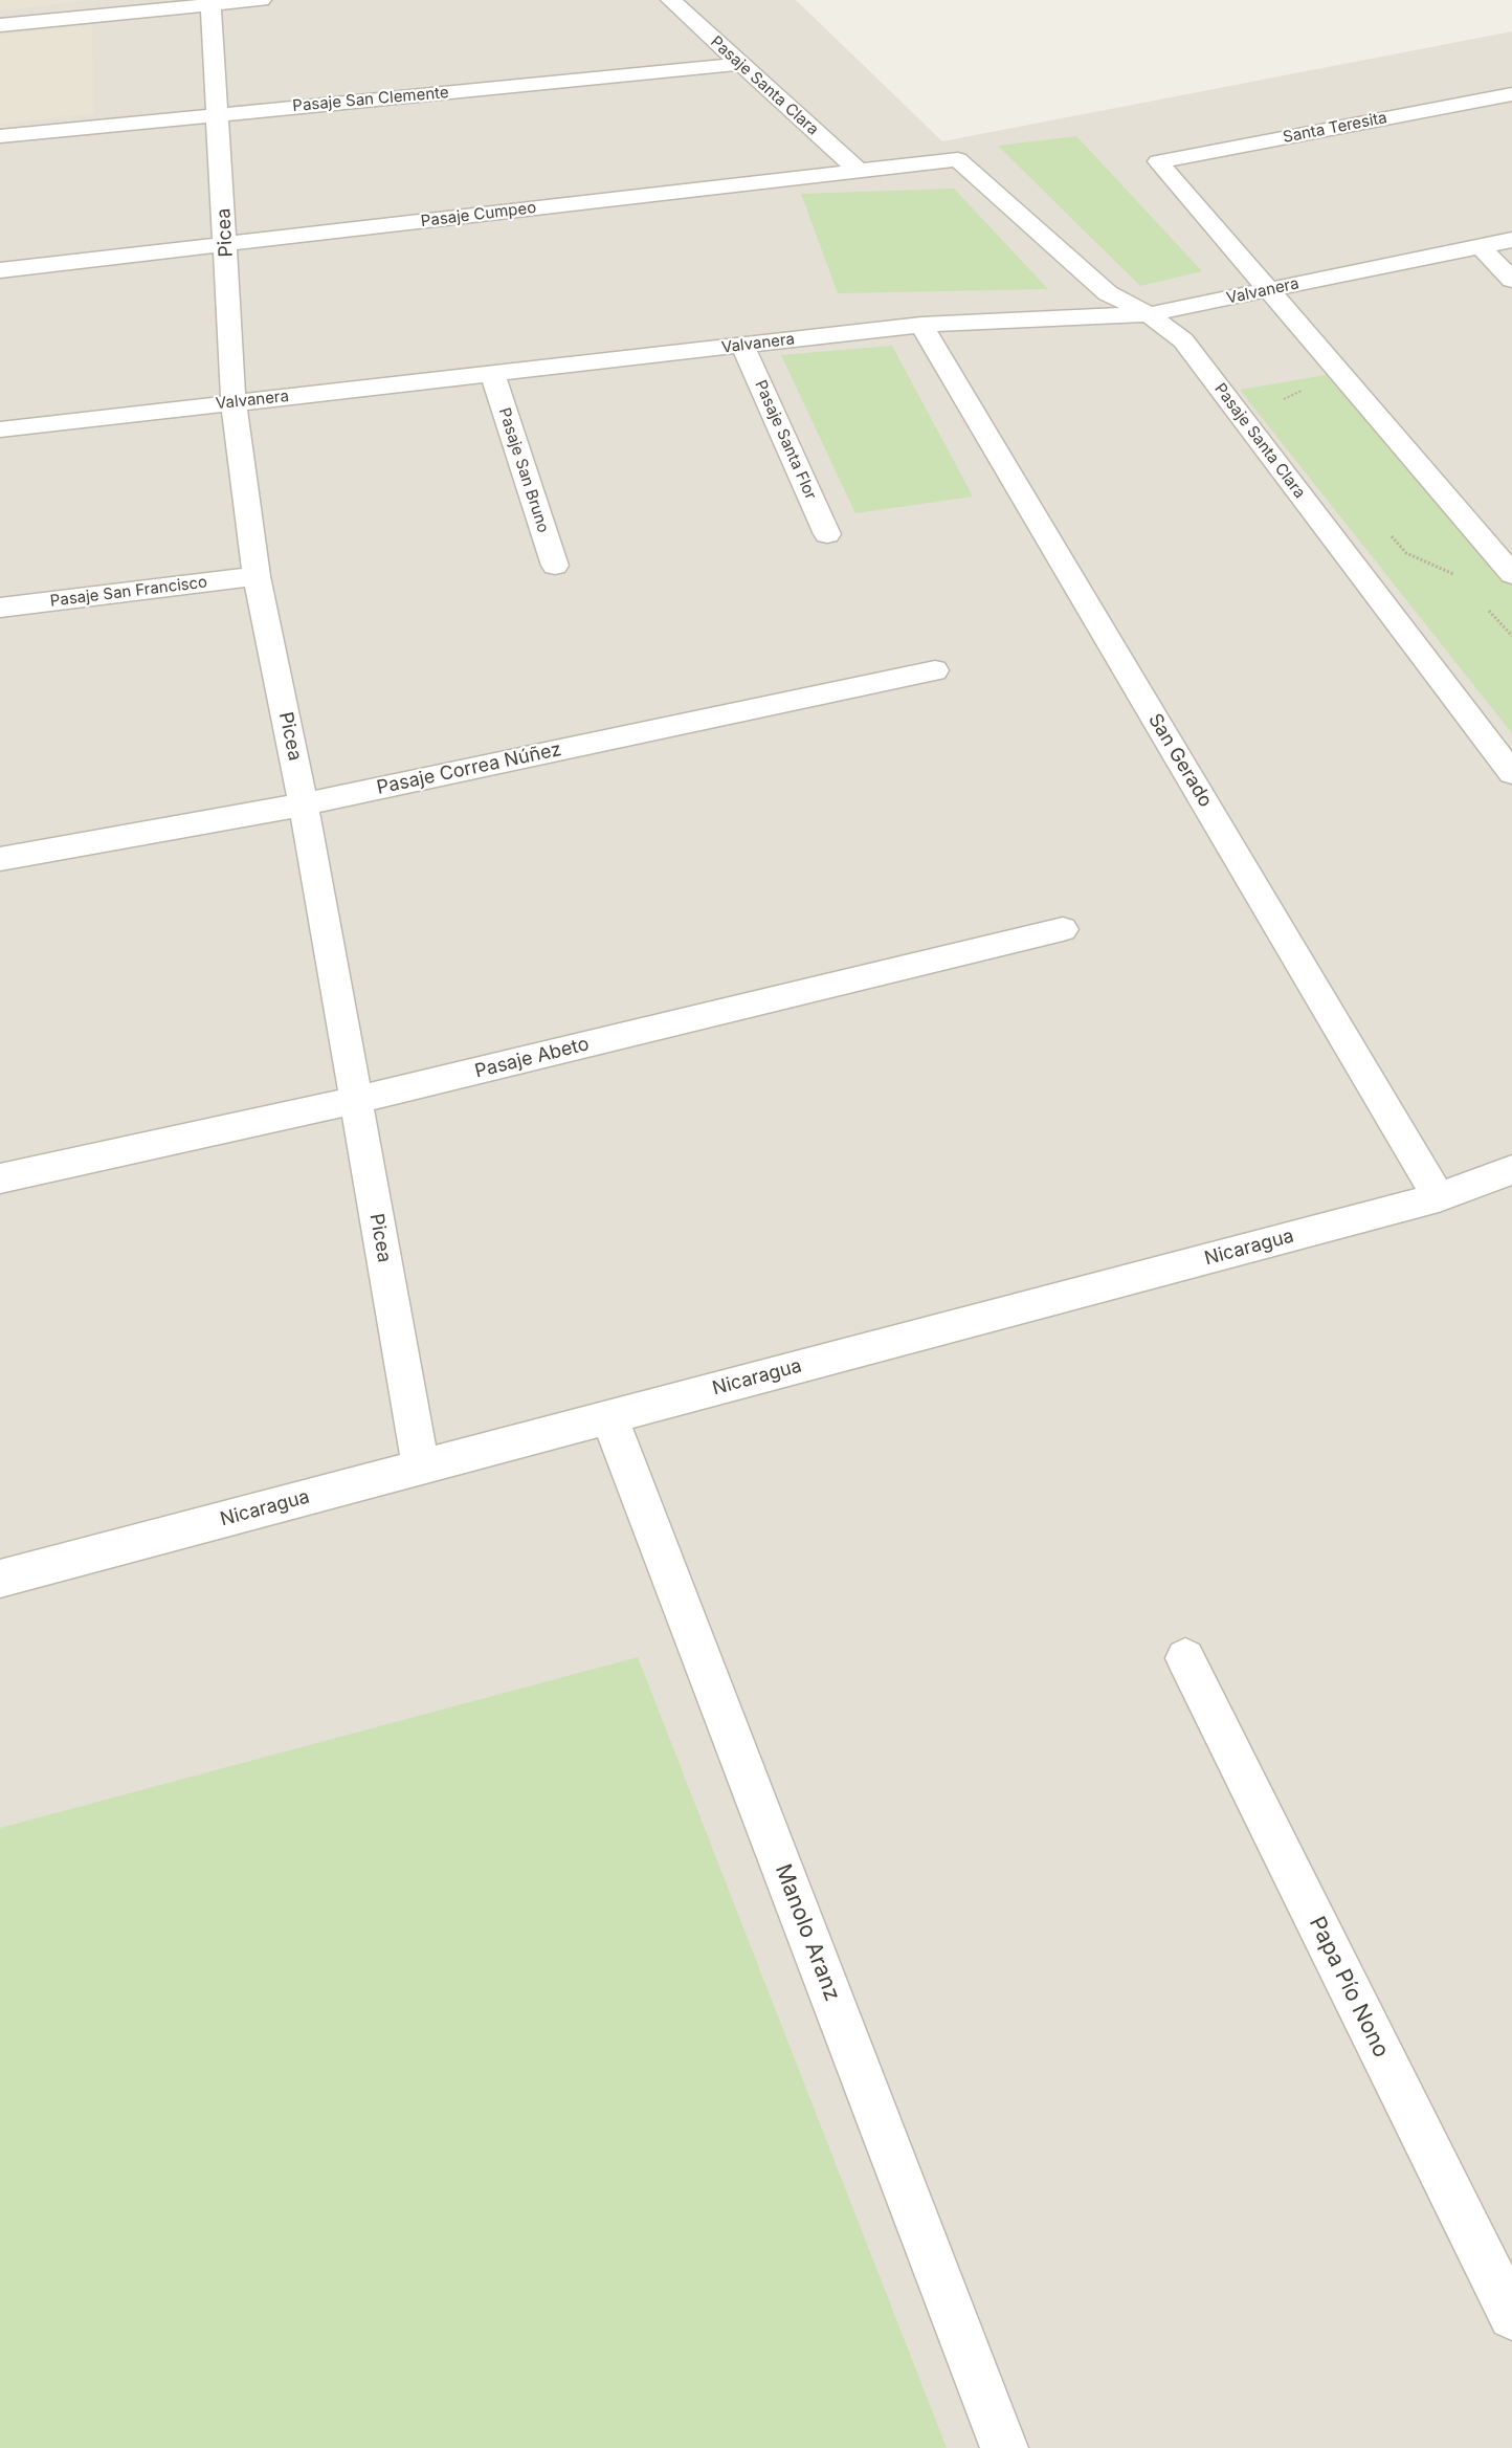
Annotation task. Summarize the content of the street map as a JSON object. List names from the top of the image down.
{
  "streets": {
    "street": [
      "Pasaje Santa Clara",
      "Pasaje San Clemente",
      "Santa Teresita",
      "Pasaje Cumpeo",
      "Picea",
      "Valvanera",
      "Pasaje Santa Flor",
      "Pasaje San Bruno",
      "Pasaje San Francisco",
      "San Gerado",
      "Pasaje Correa Núñez",
      "Pasaje Abeto",
      "Nicaragua",
      "Manolo Aranz",
      "Papa Pío Nono"
    ]
  },
  "crossings": [
    ["Pasaje Santa Clara", "Pasaje San Clemente"],
    ["Pasaje Santa Clara", "Pasaje Cumpeo"],
    ["Pasaje Santa Clara", "Valvanera"],
    ["Pasaje San Clemente", "Picea"],
    ["Santa Teresita", "Valvanera"],
    ["Pasaje Cumpeo", "Picea"],
    ["Picea", "Valvanera"],
    ["Picea", "Pasaje San Francisco"],
    ["Picea", "Pasaje Correa Núñez"],
    ["Picea", "Pasaje Abeto"],
    ["Picea", "Nicaragua"],
    ["Valvanera", "Pasaje Santa Flor"],
    ["Valvanera", "Pasaje San Bruno"],
    ["Valvanera", "San Gerado"],
    ["San Gerado", "Nicaragua"],
    ["Nicaragua", "Manolo Aranz"]
  ]
}
